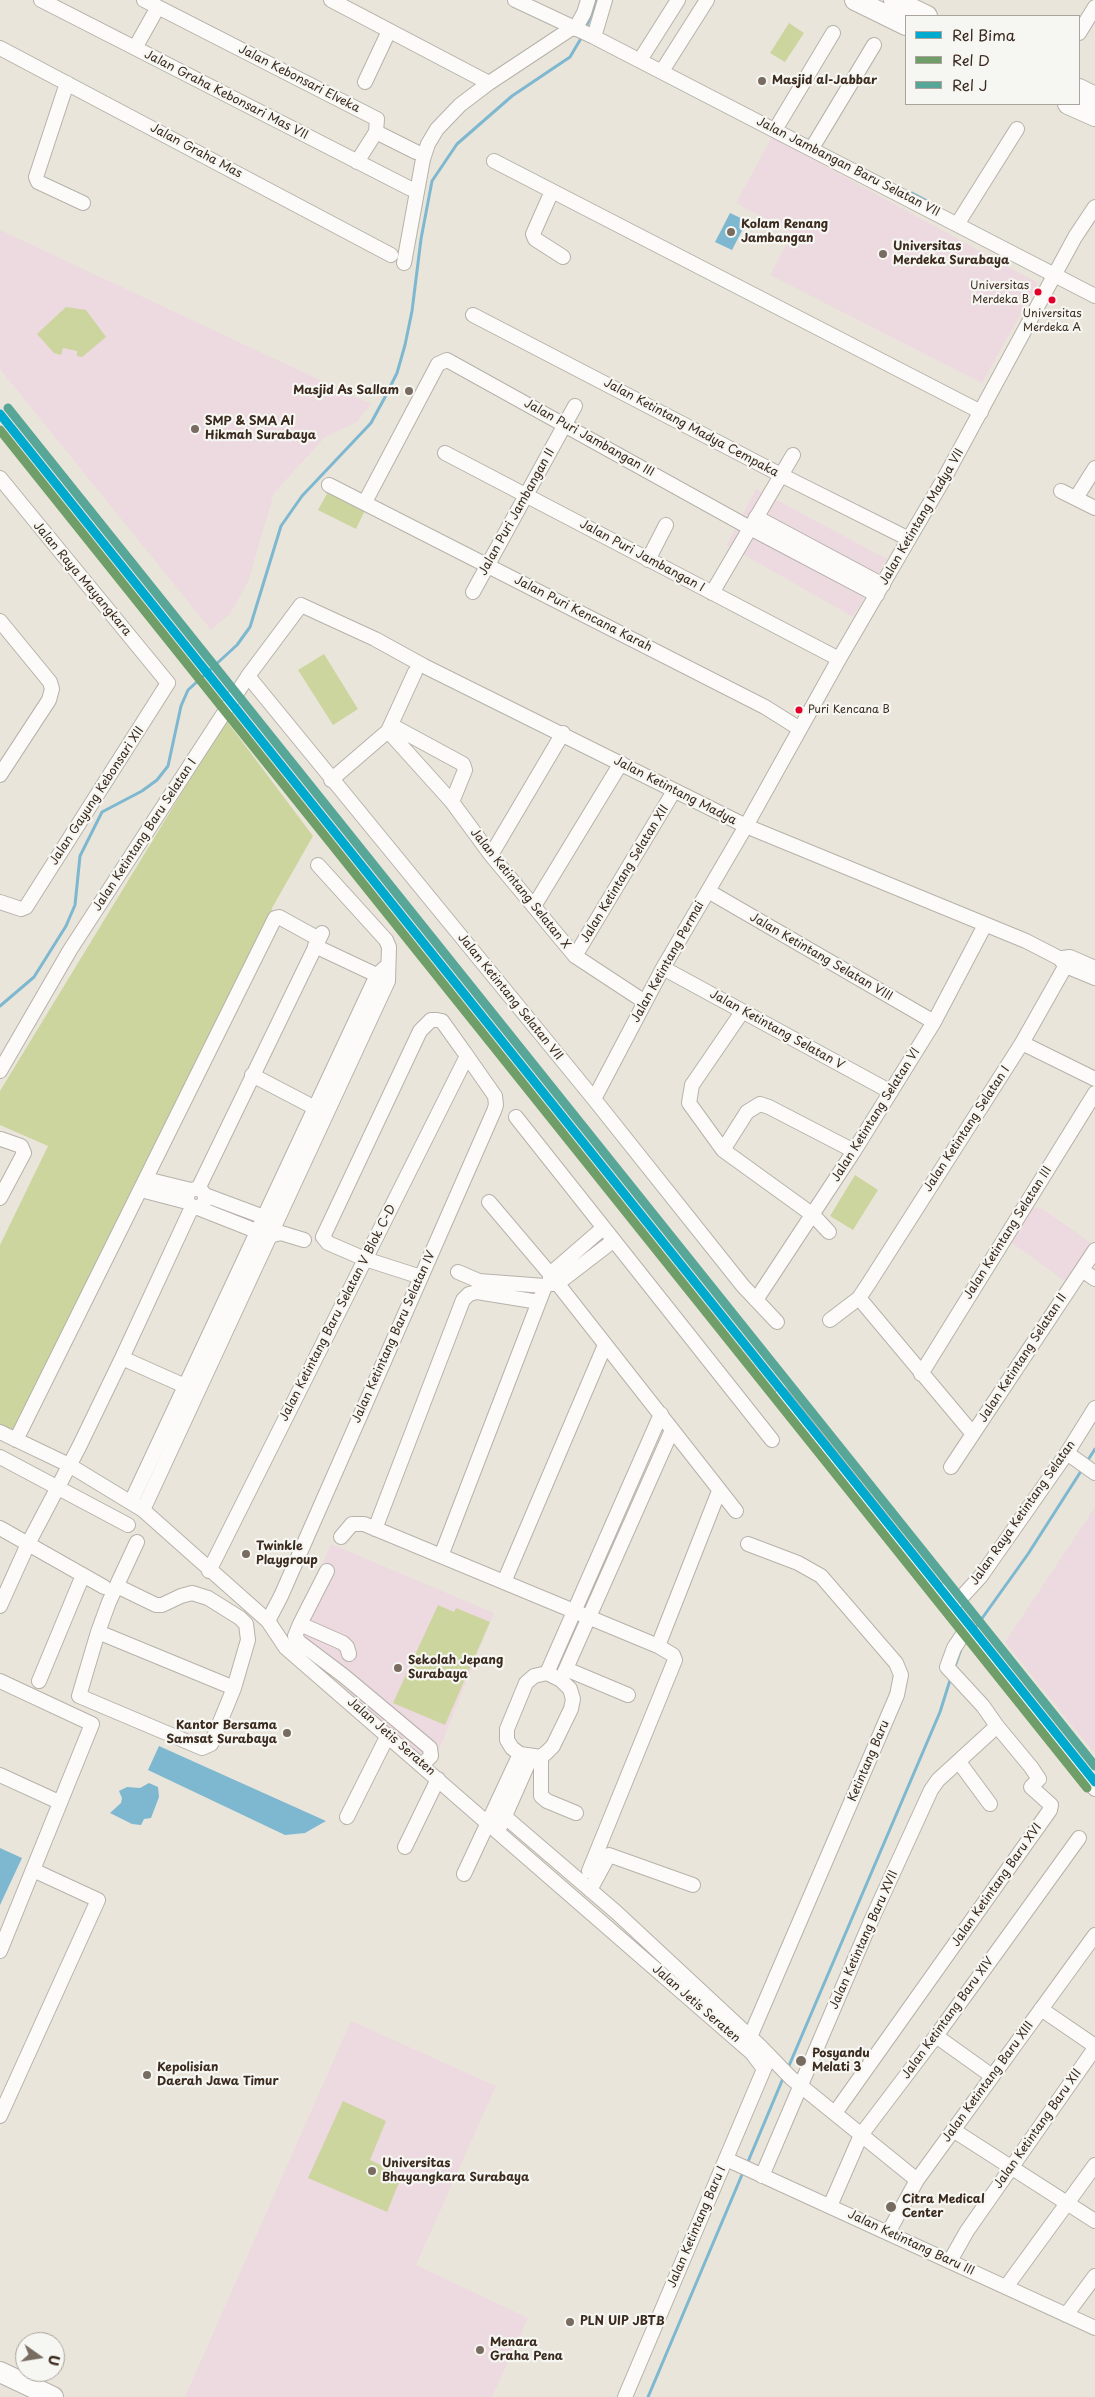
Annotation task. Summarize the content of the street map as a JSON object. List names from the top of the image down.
{
  "streets": {
    "street": [
      "Jalan Kebonsari Elveka",
      "Jalan Graha Kebonsari Mas VII",
      "Jalan Graha Mas",
      "Jalan Jambangan Baru Selatan VII",
      "Jalan Ketintang Madya Cempaka",
      "Jalan Puri Jambangan III",
      "Jalan Puri Jambangan II",
      "Jalan Ketintang Madya VII",
      "Jalan Puri Jambangan I",
      "Jalan Raya Mayangkara",
      "Jalan Puri Kencana Karah",
      "Jalan Ketintang Madya",
      "Jalan Gayung Kebonsari XII",
      "Jalan Ketintang Baru Selatan I",
      "Jalan Ketintang Selatan XII",
      "Jalan Ketintang Selatan X",
      "Jalan Ketintang Selatan VIII",
      "Jalan Ketintang Permai",
      "Jalan Ketintang Selatan VII",
      "Jalan Ketintang Selatan V",
      "Jalan Ketintang Selatan VI",
      "Jalan Ketintang Selatan I",
      "Jalan Ketintang Selatan III",
      "Jalan Ketintang Baru Selatan V Blok C-D",
      "Jalan Ketintang Baru Selatan IV",
      "Jalan Ketintang Selatan II",
      "Jalan Raya Ketintang Selatan",
      "Jalan Jetis Seraten",
      "Ketintang Baru",
      "Jalan Ketintang Baru XVI",
      "Jalan Ketintang Baru XVII",
      "Jalan Ketintang Baru XIV",
      "Jalan Ketintang Baru XIII",
      "Jalan Ketintang Baru XII",
      "Jalan Ketintang Baru I",
      "Jalan Ketintang Baru III"
    ]
  },
  "crossings": [
    ["Jalan Jambangan Baru Selatan VII", "Jalan Ketintang Madya VII"],
    ["Jalan Ketintang Madya Cempaka", "Jalan Ketintang Madya VII"],
    ["Jalan Puri Jambangan III", "Jalan Puri Jambangan II"],
    ["Jalan Puri Jambangan III", "Jalan Ketintang Madya VII"],
    ["Jalan Puri Jambangan III", "Jalan Puri Kencana Karah"],
    ["Jalan Puri Jambangan II", "Jalan Puri Jambangan I"],
    ["Jalan Puri Jambangan II", "Jalan Puri Kencana Karah"],
    ["Jalan Ketintang Madya VII", "Jalan Puri Jambangan I"],
    ["Jalan Ketintang Madya VII", "Jalan Puri Kencana Karah"],
    ["Jalan Ketintang Madya VII", "Jalan Ketintang Madya"],
    ["Jalan Ketintang Madya VII", "Jalan Ketintang Permai"],
    ["Jalan Raya Mayangkara", "Jalan Gayung Kebonsari XII"],
    ["Jalan Ketintang Madya", "Jalan Ketintang Baru Selatan I"],
    ["Jalan Ketintang Madya", "Jalan Ketintang Selatan XII"],
    ["Jalan Ketintang Madya", "Jalan Ketintang Permai"],
    ["Jalan Ketintang Madya", "Jalan Ketintang Selatan VI"],
    ["Jalan Ketintang Madya", "Jalan Ketintang Selatan I"],
    ["Jalan Ketintang Baru Selatan I", "Jalan Ketintang Selatan VII"],
    ["Jalan Ketintang Selatan XII", "Jalan Ketintang Selatan X"],
    ["Jalan Ketintang Selatan X", "Jalan Ketintang Permai"],
    ["Jalan Ketintang Selatan VIII", "Jalan Ketintang Permai"],
    ["Jalan Ketintang Selatan VIII", "Jalan Ketintang Selatan VI"],
    ["Jalan Ketintang Permai", "Jalan Ketintang Selatan VII"],
    ["Jalan Ketintang Permai", "Jalan Ketintang Selatan V"],
    ["Jalan Ketintang Selatan VII", "Jalan Ketintang Selatan VI"],
    ["Jalan Ketintang Selatan V", "Jalan Ketintang Selatan VI"],
    ["Jalan Ketintang Baru Selatan V Blok C-D", "Jalan Ketintang Baru Selatan IV"],
    ["Jalan Ketintang Baru Selatan V Blok C-D", "Jalan Jetis Seraten"],
    ["Jalan Ketintang Baru Selatan IV", "Jalan Jetis Seraten"],
    ["Jalan Jetis Seraten", "Ketintang Baru"],
    ["Jalan Jetis Seraten", "Jalan Ketintang Baru XVI"],
    ["Jalan Jetis Seraten", "Jalan Ketintang Baru XVII"],
    ["Jalan Jetis Seraten", "Jalan Ketintang Baru XIV"],
    ["Jalan Jetis Seraten", "Jalan Ketintang Baru XIII"],
    ["Jalan Jetis Seraten", "Jalan Ketintang Baru I"],
    ["Jalan Ketintang Baru XVI", "Jalan Ketintang Baru XVII"],
    ["Jalan Ketintang Baru XVII", "Jalan Ketintang Baru III"],
    ["Jalan Ketintang Baru XIV", "Jalan Ketintang Baru III"],
    ["Jalan Ketintang Baru XIII", "Jalan Ketintang Baru III"],
    ["Jalan Ketintang Baru XII", "Jalan Ketintang Baru III"],
    ["Jalan Ketintang Baru I", "Jalan Ketintang Baru III"]
  ],
  "places": [
    "Masjid al-Jabbar",
    "Kolam Renang Jambangan",
    "Universitas Merdeka Surabaya",
    "Universitas Merdeka B",
    "Universitas Merdeka A",
    "Masjid As Sallam",
    "SMP & SMA Al Hikmah Surabaya",
    "Puri Kencana B",
    "Twinkle Playgroup",
    "Sekolah Jepang Surabaya",
    "Kantor Bersama Samsat Surabaya",
    "Posyandu Melati 3",
    "Kepolisian Daerah Jawa Timur",
    "Universitas Bhayangkara Surabaya",
    "Citra Medical Center",
    "PLN UIP JBTB",
    "Menara Graha Pena"
  ],
  "lines": ["rail line J", "rail line Bima", "rail line D"],
  "legend": ["Rel Bima", "Rel D", "Rel J"],
  "north": "right"
}
